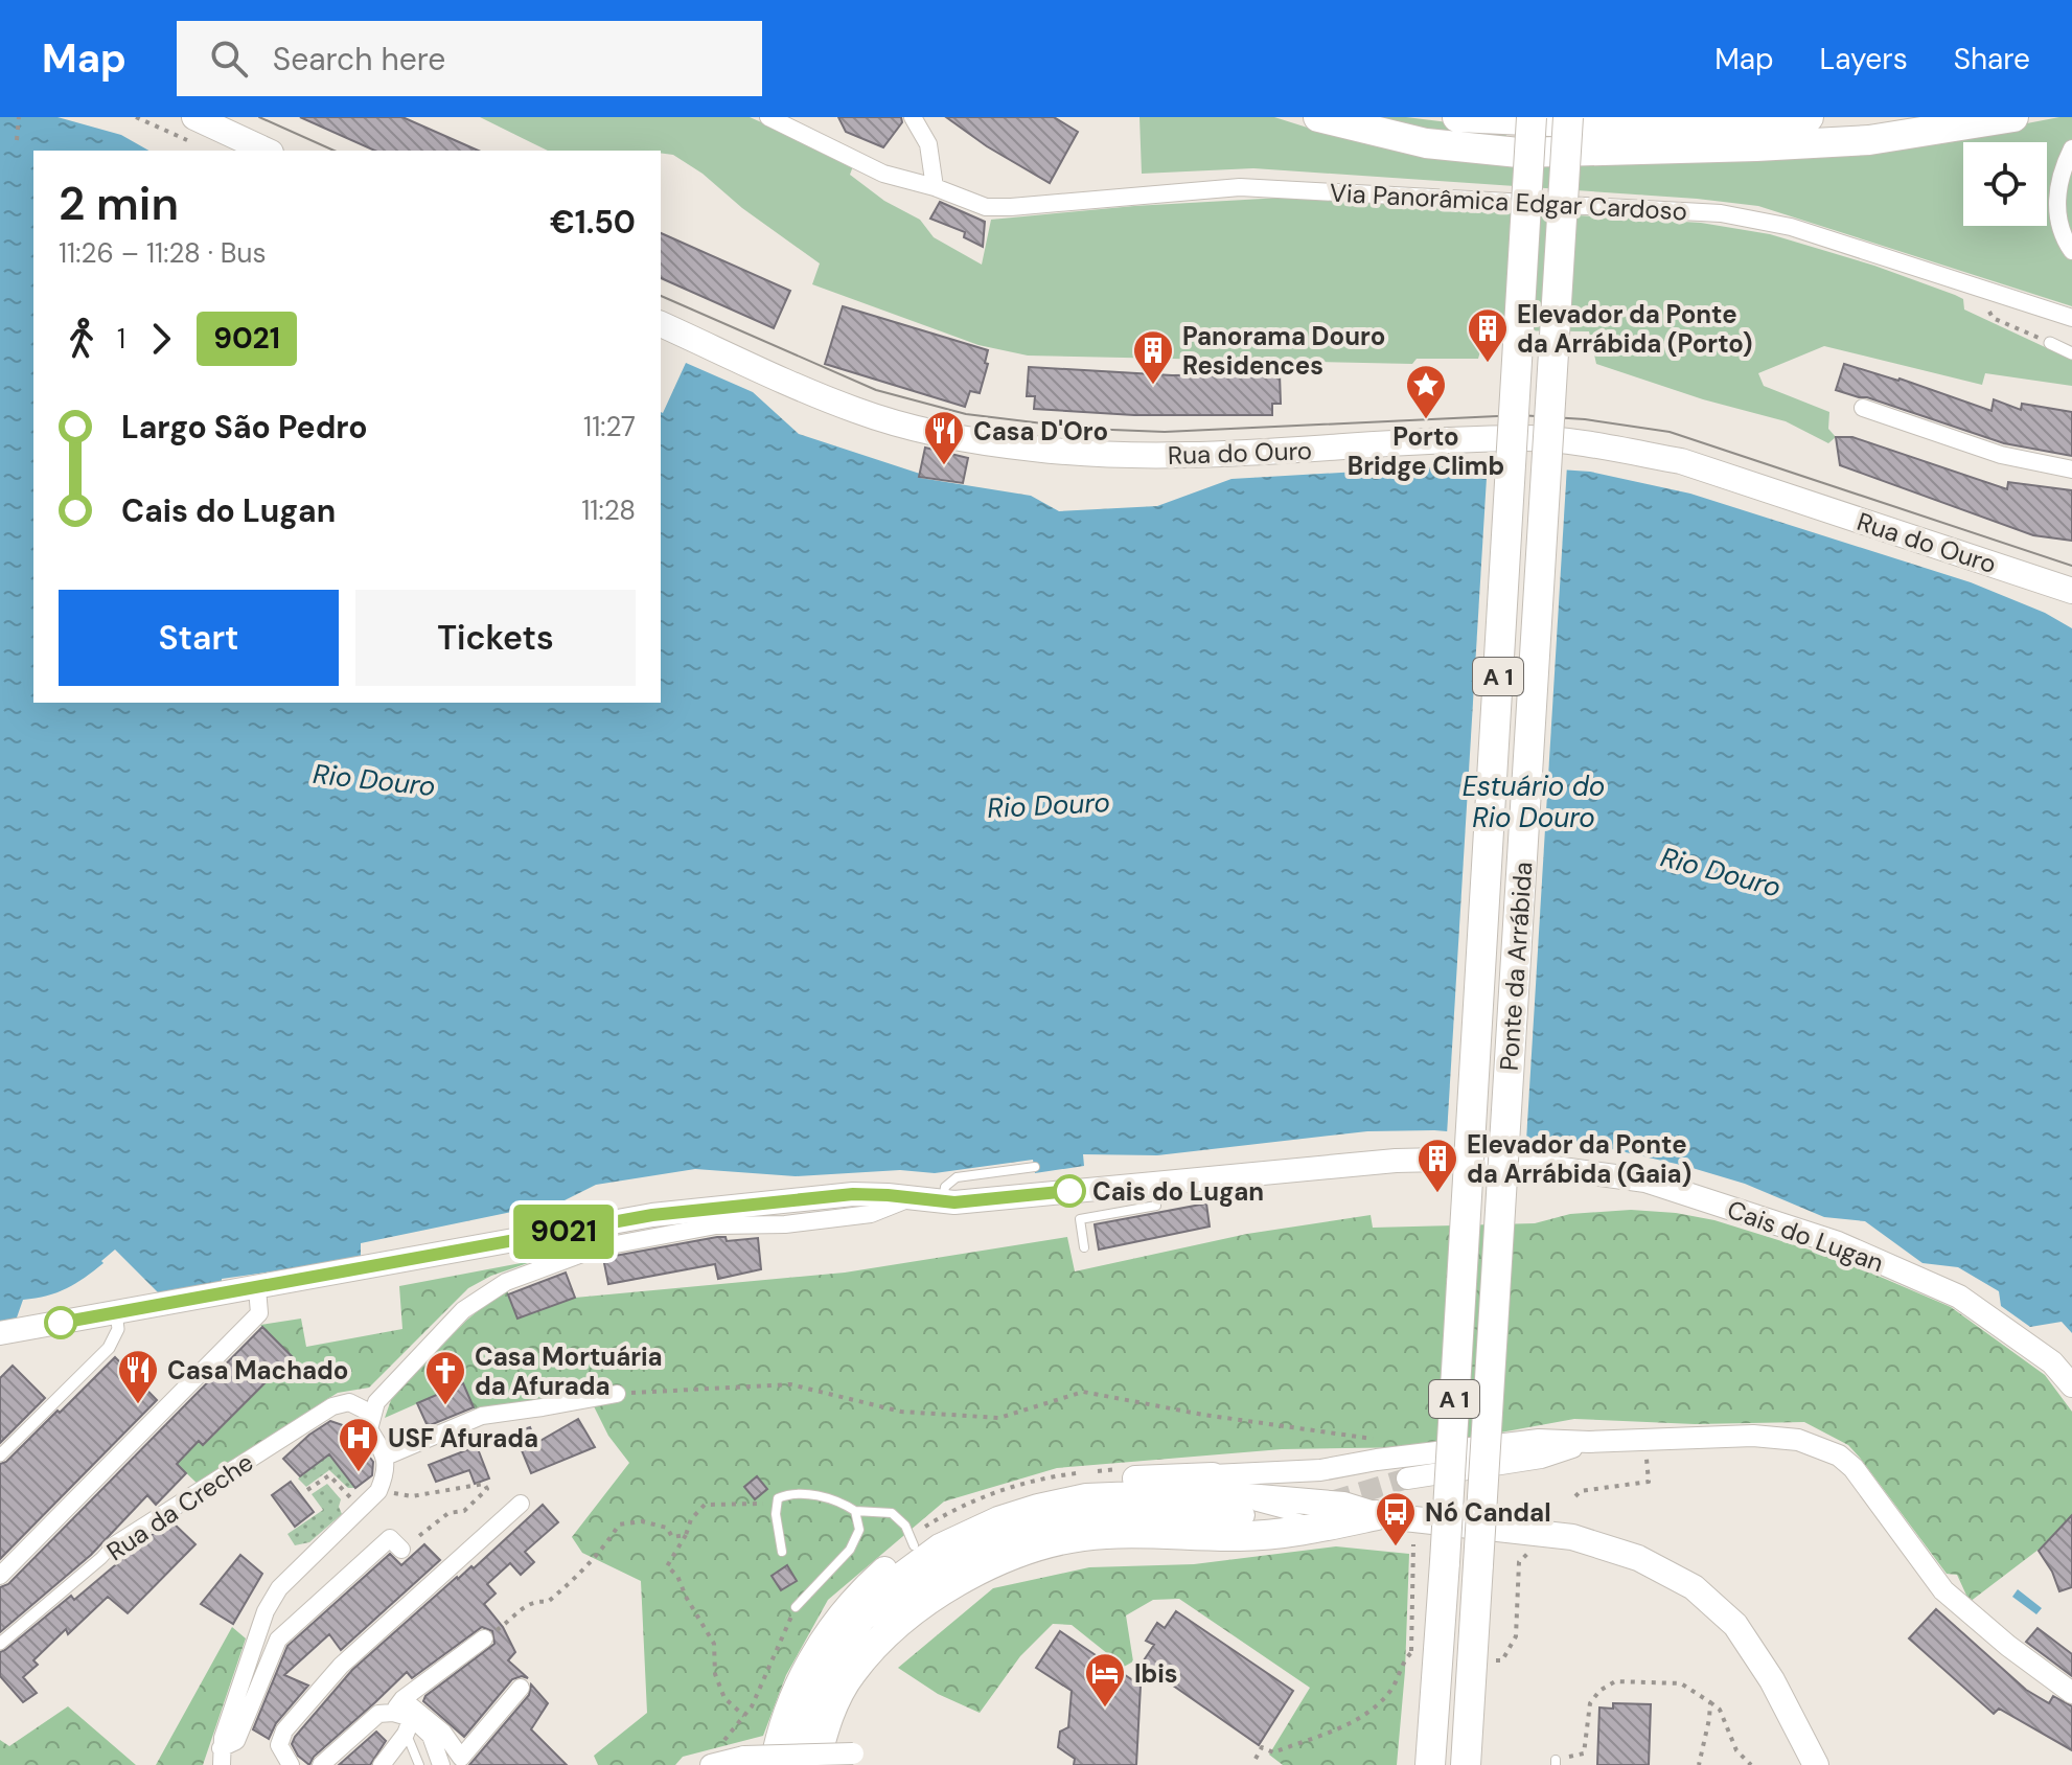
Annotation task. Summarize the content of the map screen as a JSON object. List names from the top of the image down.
{
  "streets": {
    "highway": ["A 1", "Ponte da Arrábida"],
    "main road": ["Rua do Ouro", "Cais do Lugan"],
    "street": ["Via Panorâmica Edgar Cardoso", "Rua da Creche"]
  },
  "water": ["Rio Douro", "Estuário do Rio Douro"],
  "places": {
    "building": ["Elevador da Ponte da Arrábida (Porto)", "Panorama Douro Residences", "Elevador da Ponte da Arrábida (Gaia)"],
    "place": ["Porto Bridge Climb"],
    "restaurant": ["Casa D'Oro", "Casa Machado"],
    "other": ["Cais do Lugan"],
    "church": ["Casa Mortuária da Afurada"],
    "hospital": ["USF Afurada"],
    "bus stop": ["Nó Candal"],
    "hotel": ["Ibis"]
  },
  "lines": ["bus line 9021"],
  "page": {
    "header": "Map",
    "search": "Search here",
    "nav": ["Map", "Layers", "Share"],
    "on_map": "9021",
    "heading": ["2 min", "11:26 – 11:28 · Bus", "€1.50"],
    "legs": ["1", "9021"],
    "list": [
      {
        "name": "Largo São Pedro",
        "value": "11:27"
      },
      {
        "name": "Cais do Lugan",
        "value": "11:28"
      }
    ],
    "buttons": ["Start", "Tickets"]
  }
}
